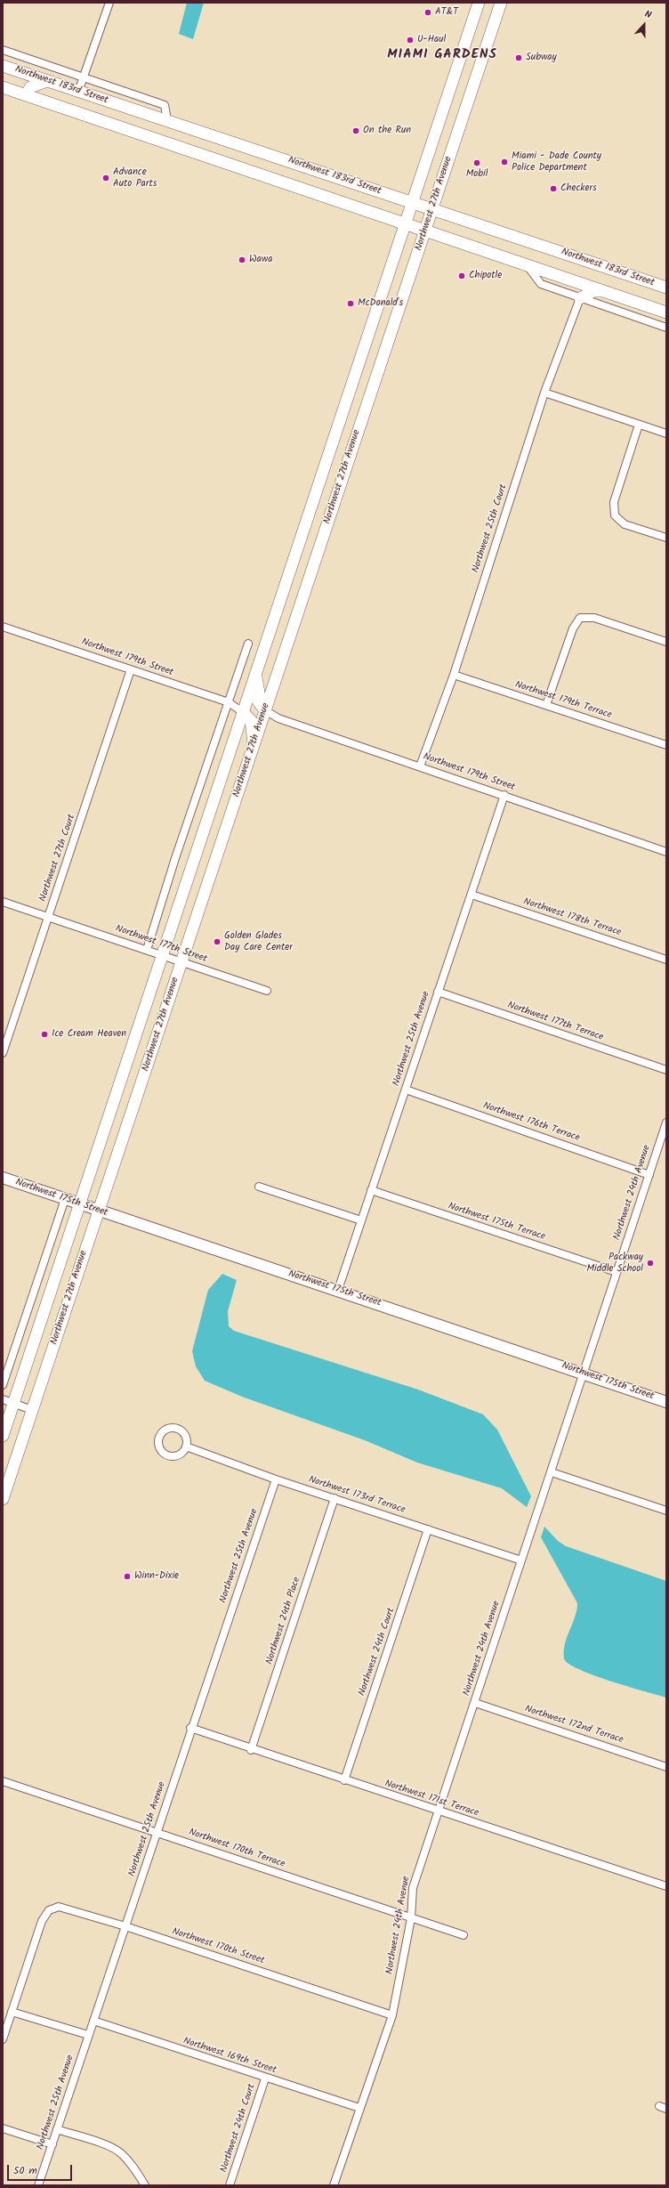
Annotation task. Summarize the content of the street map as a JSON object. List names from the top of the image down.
{
  "streets": {
    "main road": ["Northwest 183rd Street", "Northwest 27th Avenue"],
    "street": [
      "Northwest 25th Court",
      "Northwest 179th Street",
      "Northwest 179th Terrace",
      "Northwest 27th Court",
      "Northwest 178th Terrace",
      "Northwest 177th Street",
      "Northwest 177th Terrace",
      "Northwest 25th Avenue",
      "Northwest 176th Terrace",
      "Northwest 24th Avenue",
      "Northwest 175th Street",
      "Northwest 175th Terrace",
      "Northwest 173rd Terrace",
      "Northwest 24th Place",
      "Northwest 24th Court",
      "Northwest 172nd Terrace",
      "Northwest 171st Terrace",
      "Northwest 170th Terrace",
      "Northwest 170th Street",
      "Northwest 169th Street"
    ]
  },
  "crossings": [
    ["Northwest 183rd Street", "Northwest 27th Avenue"],
    ["Northwest 27th Avenue", "Northwest 179th Street"],
    ["Northwest 27th Avenue", "Northwest 177th Street"],
    ["Northwest 27th Avenue", "Northwest 175th Street"],
    ["Northwest 25th Court", "Northwest 179th Street"],
    ["Northwest 25th Court", "Northwest 179th Terrace"],
    ["Northwest 179th Street", "Northwest 27th Court"],
    ["Northwest 179th Street", "Northwest 25th Avenue"],
    ["Northwest 27th Court", "Northwest 177th Street"],
    ["Northwest 178th Terrace", "Northwest 25th Avenue"],
    ["Northwest 177th Terrace", "Northwest 25th Avenue"],
    ["Northwest 25th Avenue", "Northwest 176th Terrace"],
    ["Northwest 25th Avenue", "Northwest 175th Street"],
    ["Northwest 25th Avenue", "Northwest 175th Terrace"],
    ["Northwest 25th Avenue", "Northwest 173rd Terrace"],
    ["Northwest 25th Avenue", "Northwest 171st Terrace"],
    ["Northwest 25th Avenue", "Northwest 170th Terrace"],
    ["Northwest 25th Avenue", "Northwest 170th Street"],
    ["Northwest 25th Avenue", "Northwest 169th Street"],
    ["Northwest 176th Terrace", "Northwest 24th Avenue"],
    ["Northwest 24th Avenue", "Northwest 175th Street"],
    ["Northwest 24th Avenue", "Northwest 175th Terrace"],
    ["Northwest 24th Avenue", "Northwest 173rd Terrace"],
    ["Northwest 24th Avenue", "Northwest 172nd Terrace"],
    ["Northwest 24th Avenue", "Northwest 171st Terrace"],
    ["Northwest 24th Avenue", "Northwest 170th Terrace"],
    ["Northwest 24th Avenue", "Northwest 170th Street"],
    ["Northwest 24th Avenue", "Northwest 169th Street"],
    ["Northwest 173rd Terrace", "Northwest 24th Place"],
    ["Northwest 173rd Terrace", "Northwest 24th Court"],
    ["Northwest 24th Place", "Northwest 171st Terrace"],
    ["Northwest 24th Court", "Northwest 171st Terrace"],
    ["Northwest 24th Court", "Northwest 169th Street"]
  ],
  "districts": ["MIAMI GARDENS"],
  "places": [
    "AT&T",
    "U-Haul",
    "Subway",
    "On the Run",
    "Miami - Dade County Police Department",
    "Mobil",
    "Advance Auto Parts",
    "Checkers",
    "Wawa",
    "Chipotle",
    "McDonald's",
    "Golden Glades Day Care Center",
    "Ice Cream Heaven",
    "Packway Middle School",
    "Winn-Dixie"
  ],
  "scale_bar": "50 m",
  "north": "top"
}
